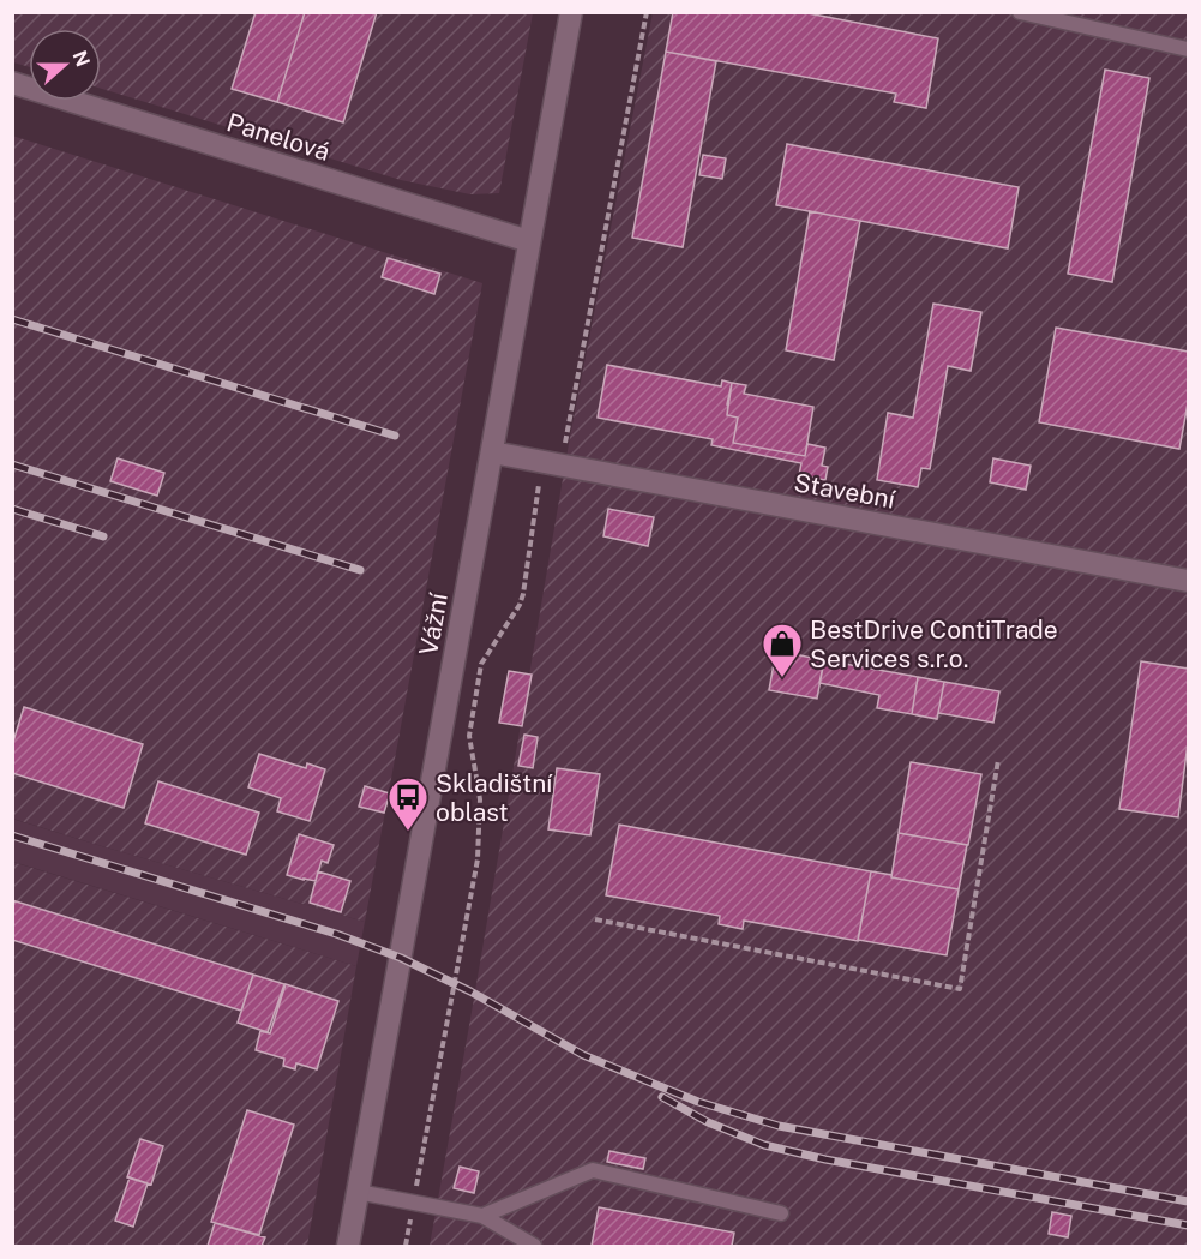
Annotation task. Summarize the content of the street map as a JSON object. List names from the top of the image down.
{
  "streets": {
    "street": ["Panelová", "Stavební", "Vážní"]
  },
  "crossings": [
    ["Panelová", "Vážní"],
    ["Stavební", "Vážní"]
  ],
  "places": {
    "shop": ["BestDrive ContiTrade Services s.r.o."],
    "bus stop": ["Skladištní oblast"]
  },
  "north": "right"
}
